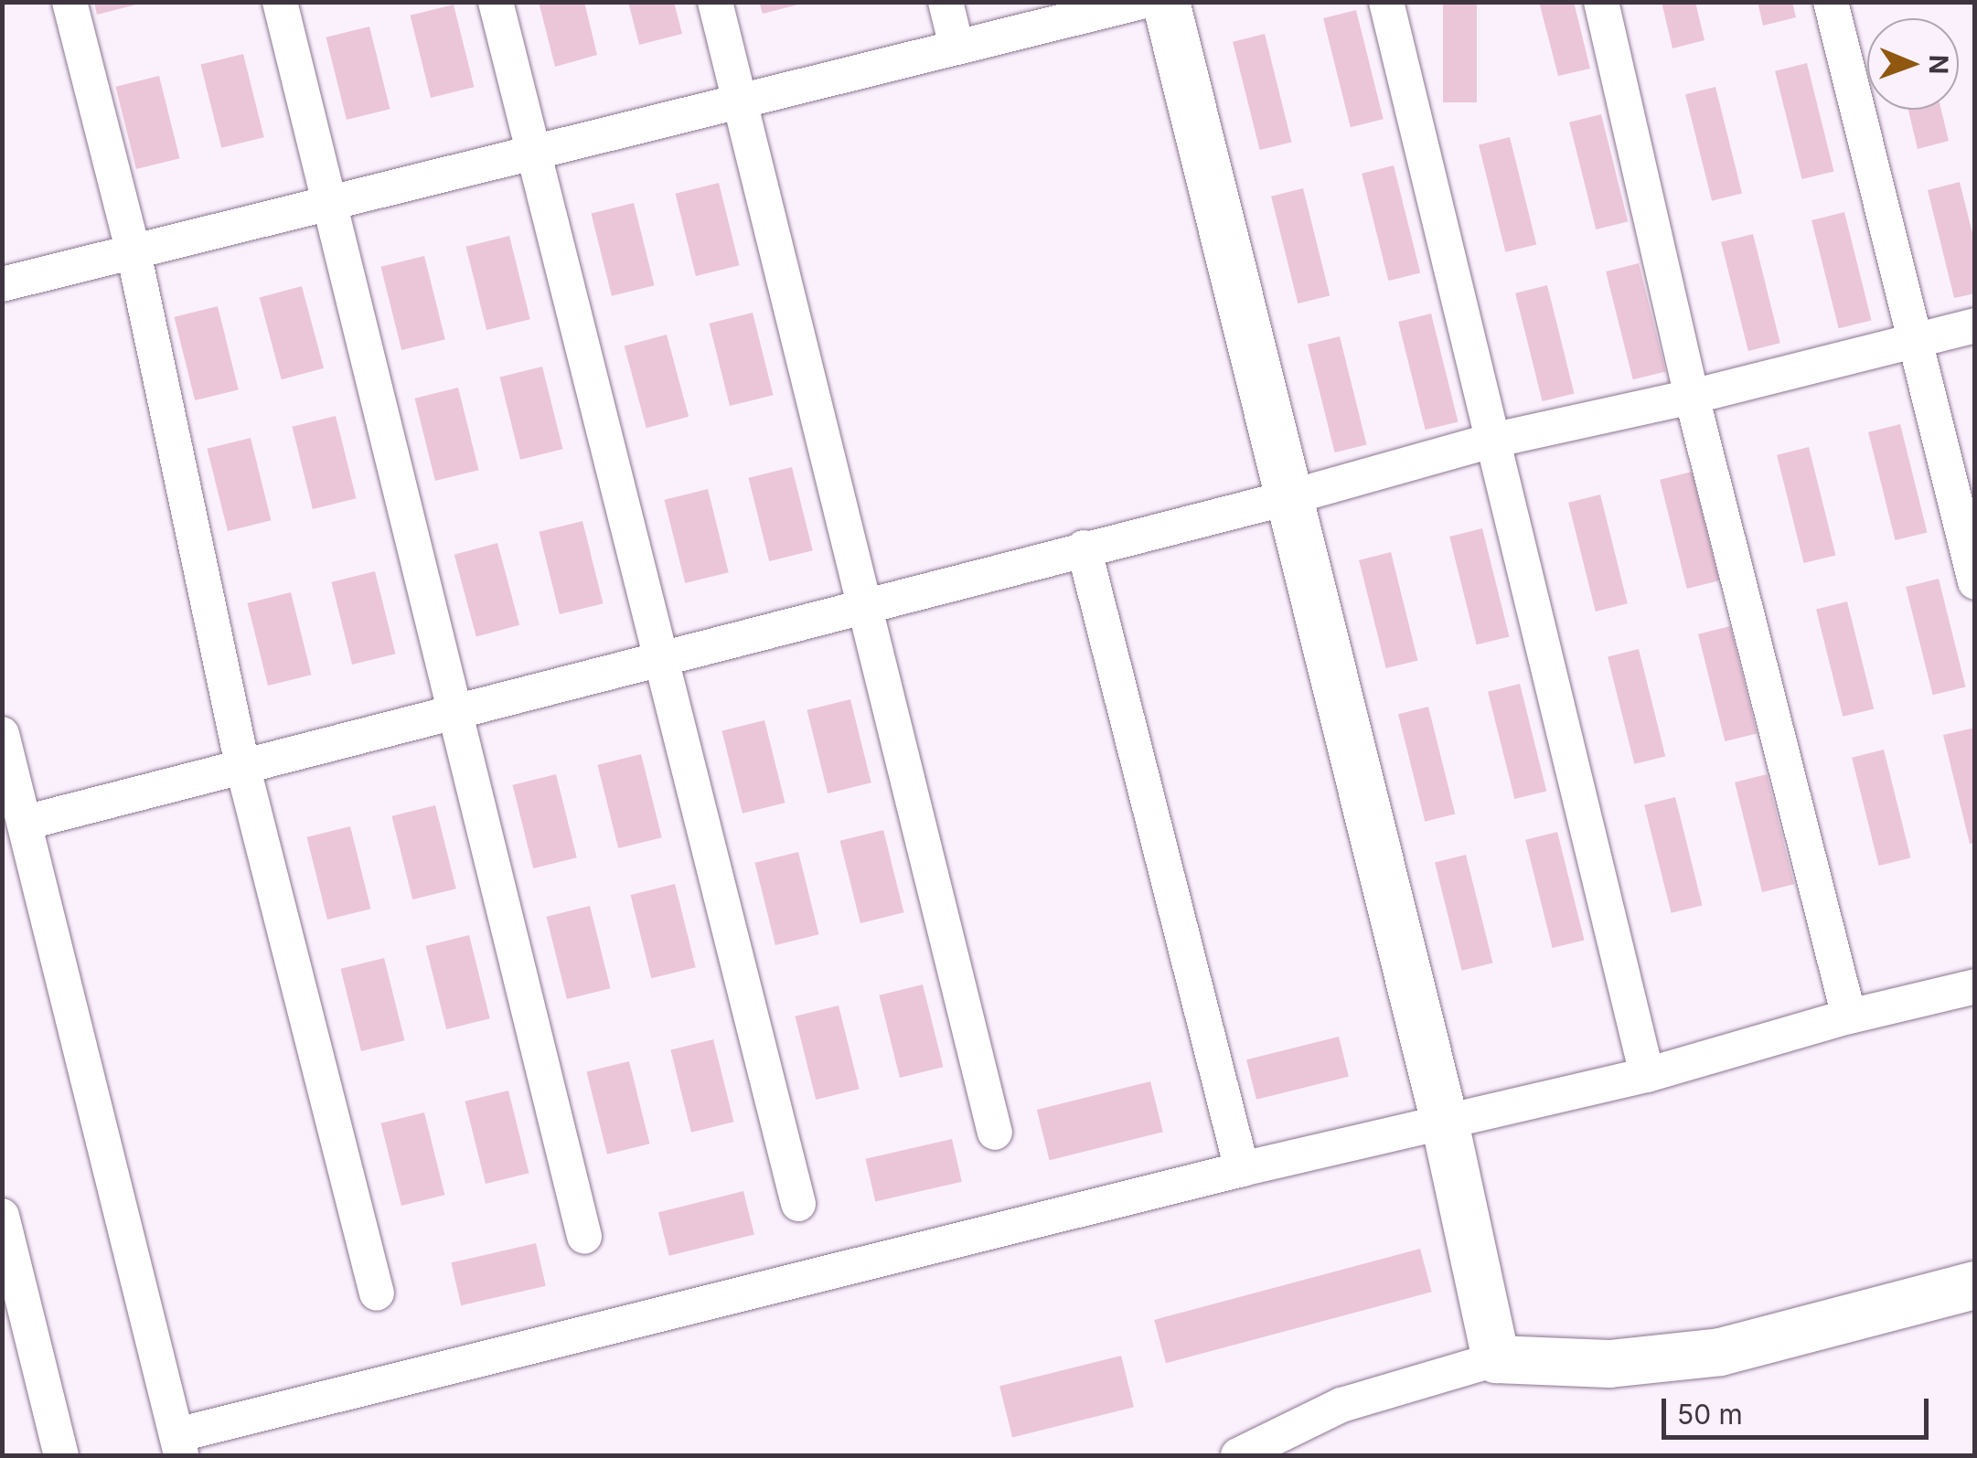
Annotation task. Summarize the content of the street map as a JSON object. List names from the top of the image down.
{
  "scale_bar": "50 m",
  "north": "right"
}
